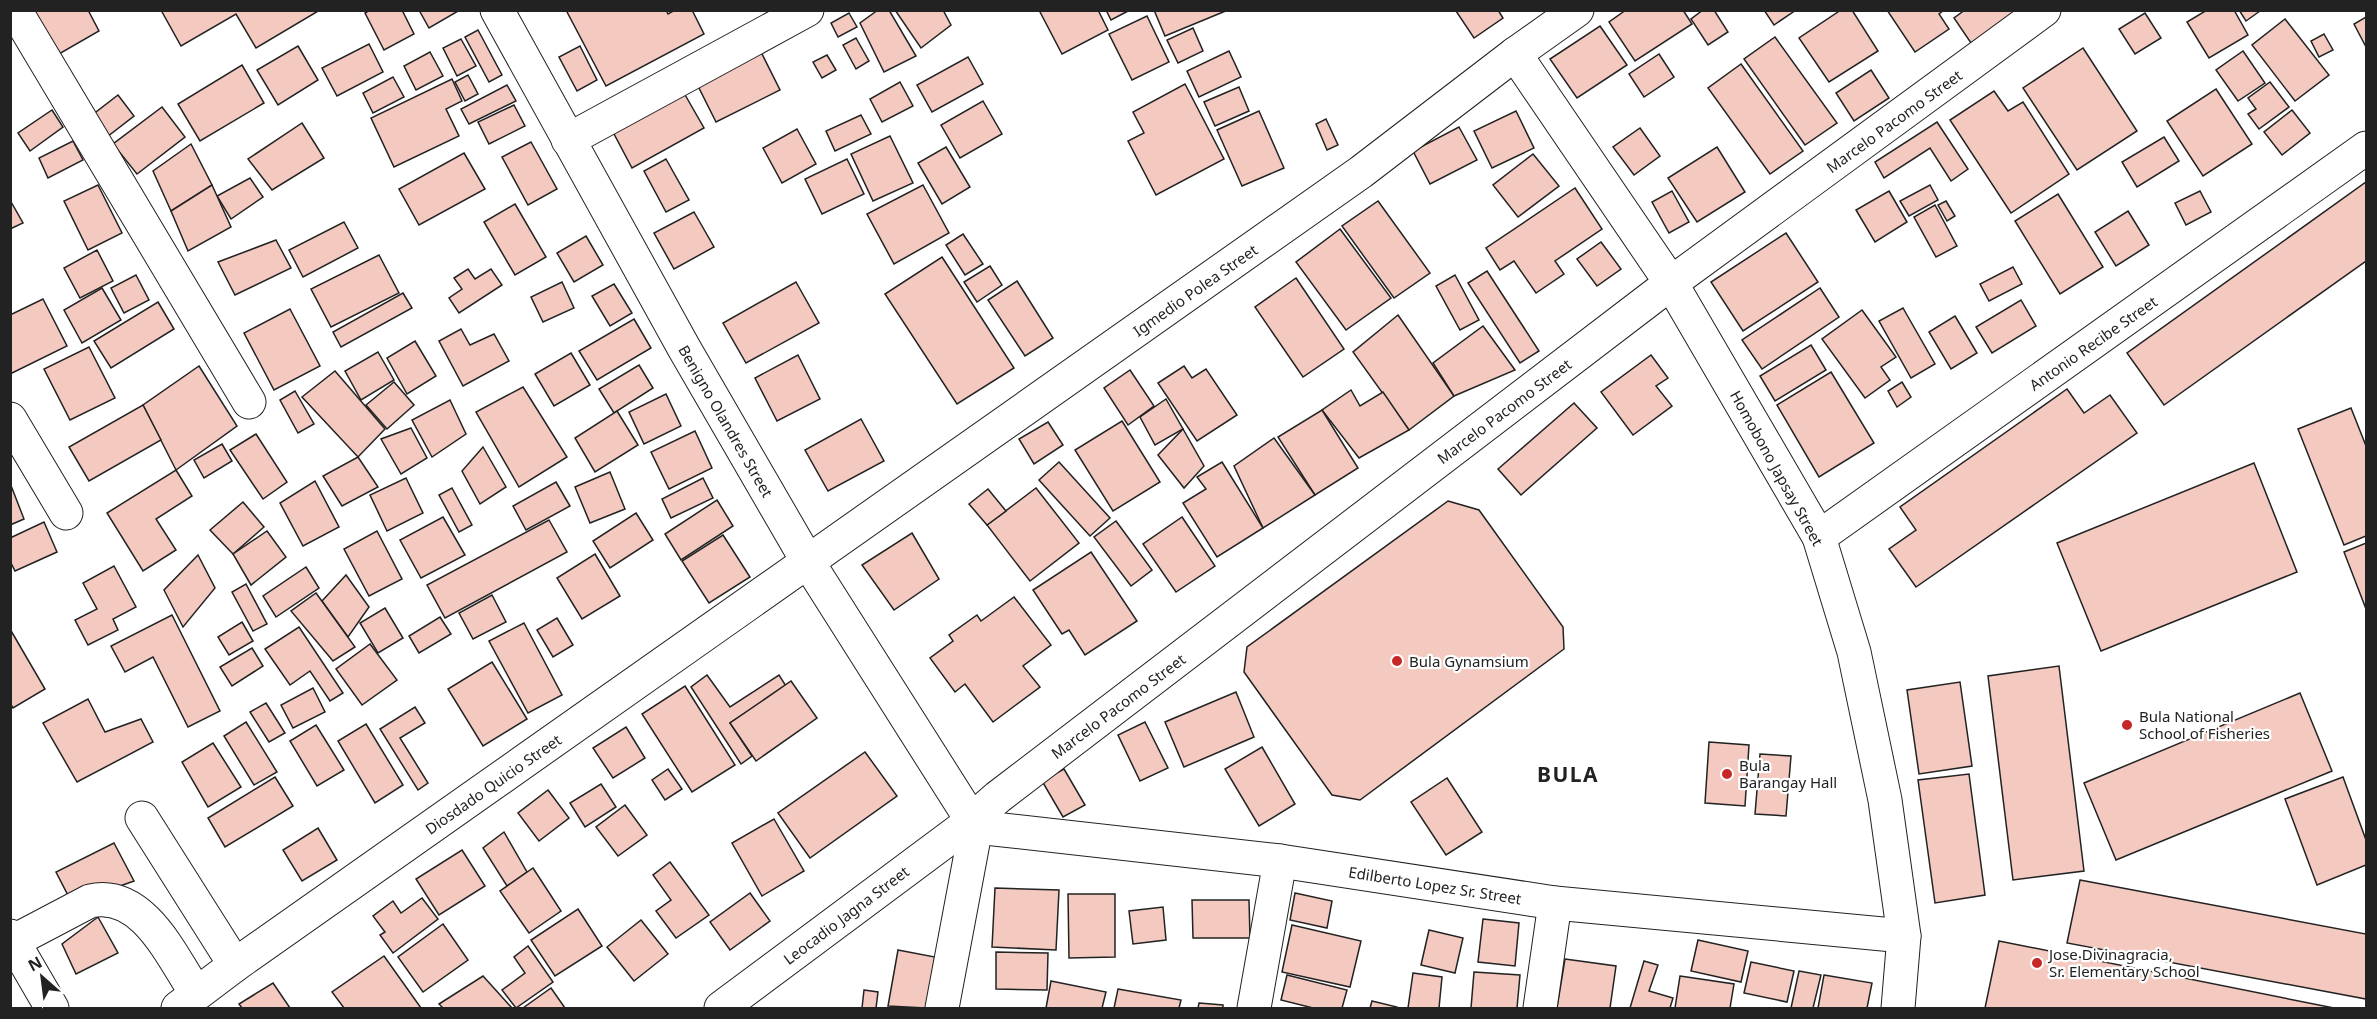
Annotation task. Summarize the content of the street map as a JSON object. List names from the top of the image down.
{
  "streets": {
    "street": [
      "Marcelo Pacomo Street",
      "Igmedio Polea Street",
      "Antonio Recibe Street",
      "Benigno Olandres Street",
      "Homobono Japsay Street",
      "Diosdado Quicio Street",
      "Edilberto Lopez Sr. Street",
      "Leocadio Jagna Street"
    ]
  },
  "crossings": [
    ["Marcelo Pacomo Street", "Benigno Olandres Street"],
    ["Marcelo Pacomo Street", "Homobono Japsay Street"],
    ["Marcelo Pacomo Street", "Edilberto Lopez Sr. Street"],
    ["Marcelo Pacomo Street", "Leocadio Jagna Street"],
    ["Igmedio Polea Street", "Benigno Olandres Street"],
    ["Igmedio Polea Street", "Homobono Japsay Street"],
    ["Igmedio Polea Street", "Diosdado Quicio Street"],
    ["Antonio Recibe Street", "Homobono Japsay Street"],
    ["Benigno Olandres Street", "Diosdado Quicio Street"],
    ["Benigno Olandres Street", "Edilberto Lopez Sr. Street"],
    ["Benigno Olandres Street", "Leocadio Jagna Street"],
    ["Homobono Japsay Street", "Edilberto Lopez Sr. Street"],
    ["Edilberto Lopez Sr. Street", "Leocadio Jagna Street"]
  ],
  "districts": ["BULA"],
  "places": [
    "Bula Gynamsium",
    "Bula National School of Fisheries",
    "Bula Barangay Hall",
    "Jose Divinagracia, Sr. Elementary School"
  ],
  "north": "top left"
}
